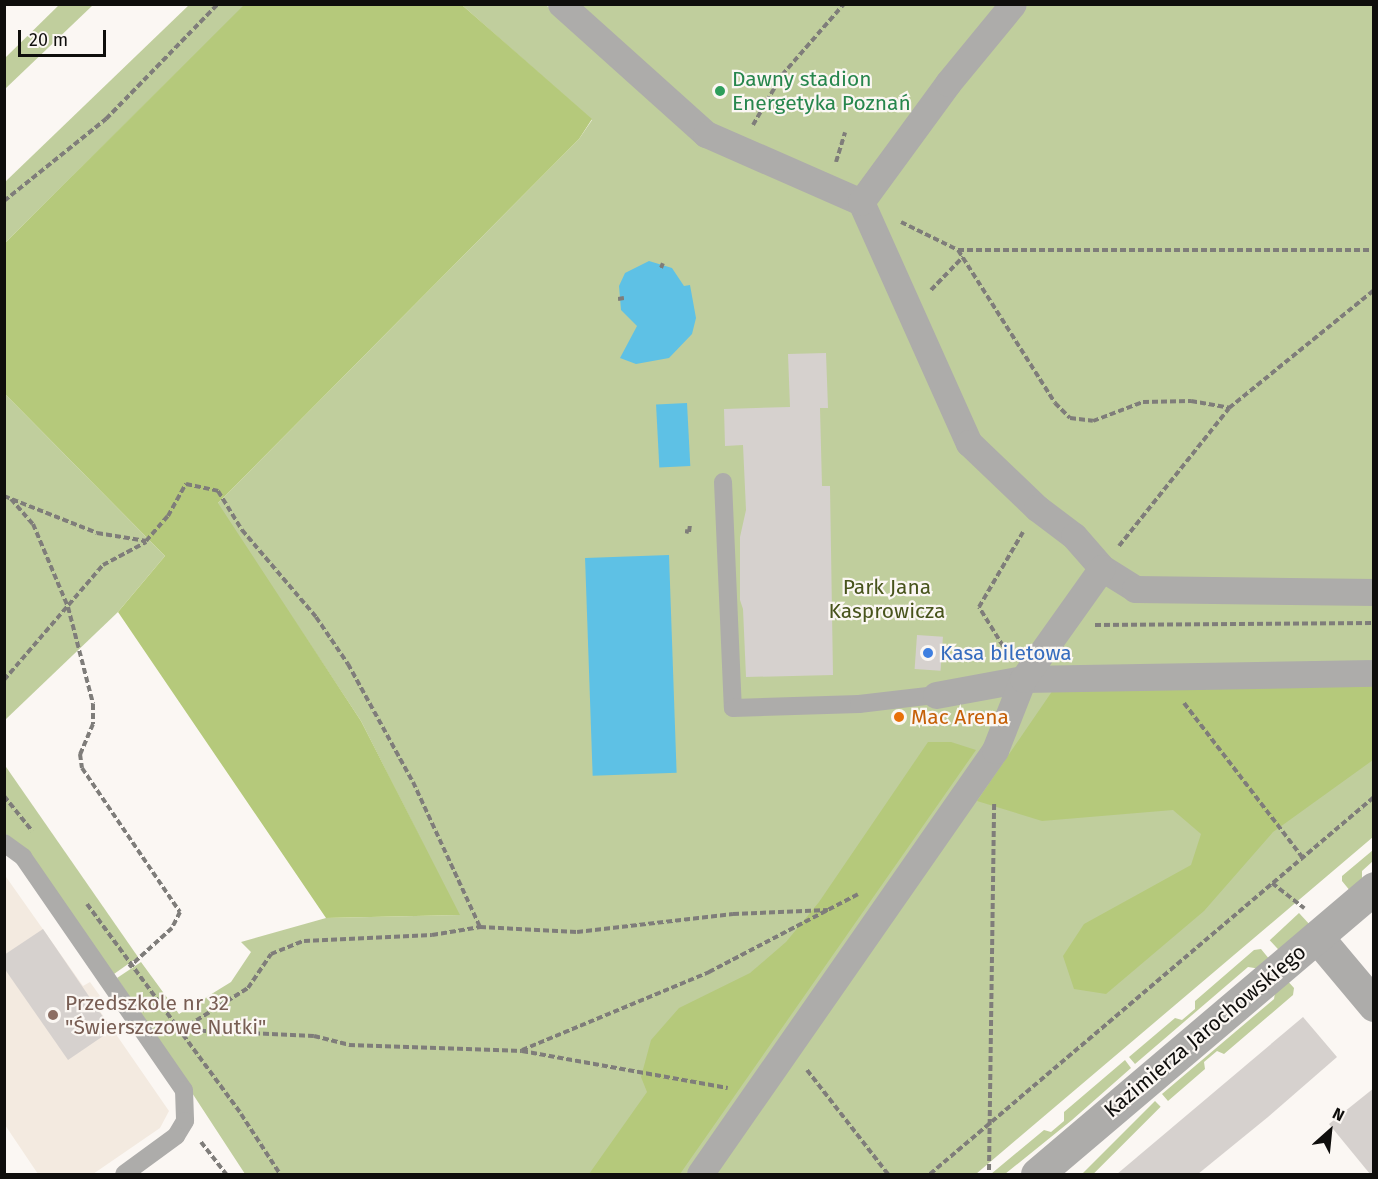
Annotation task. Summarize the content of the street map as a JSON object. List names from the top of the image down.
{
  "streets": {
    "street": ["Kazimierza Jarochowskiego"]
  },
  "parks": ["Park Jana Kasprowicza"],
  "places": [
    "Dawny stadion Energetyka Poznań",
    "Kasa biletowa",
    "Mac Arena",
    "Przedszkole nr 32 \"Świerszczowe Nutki\""
  ],
  "scale_bar": "20 m",
  "north": "top right"
}
